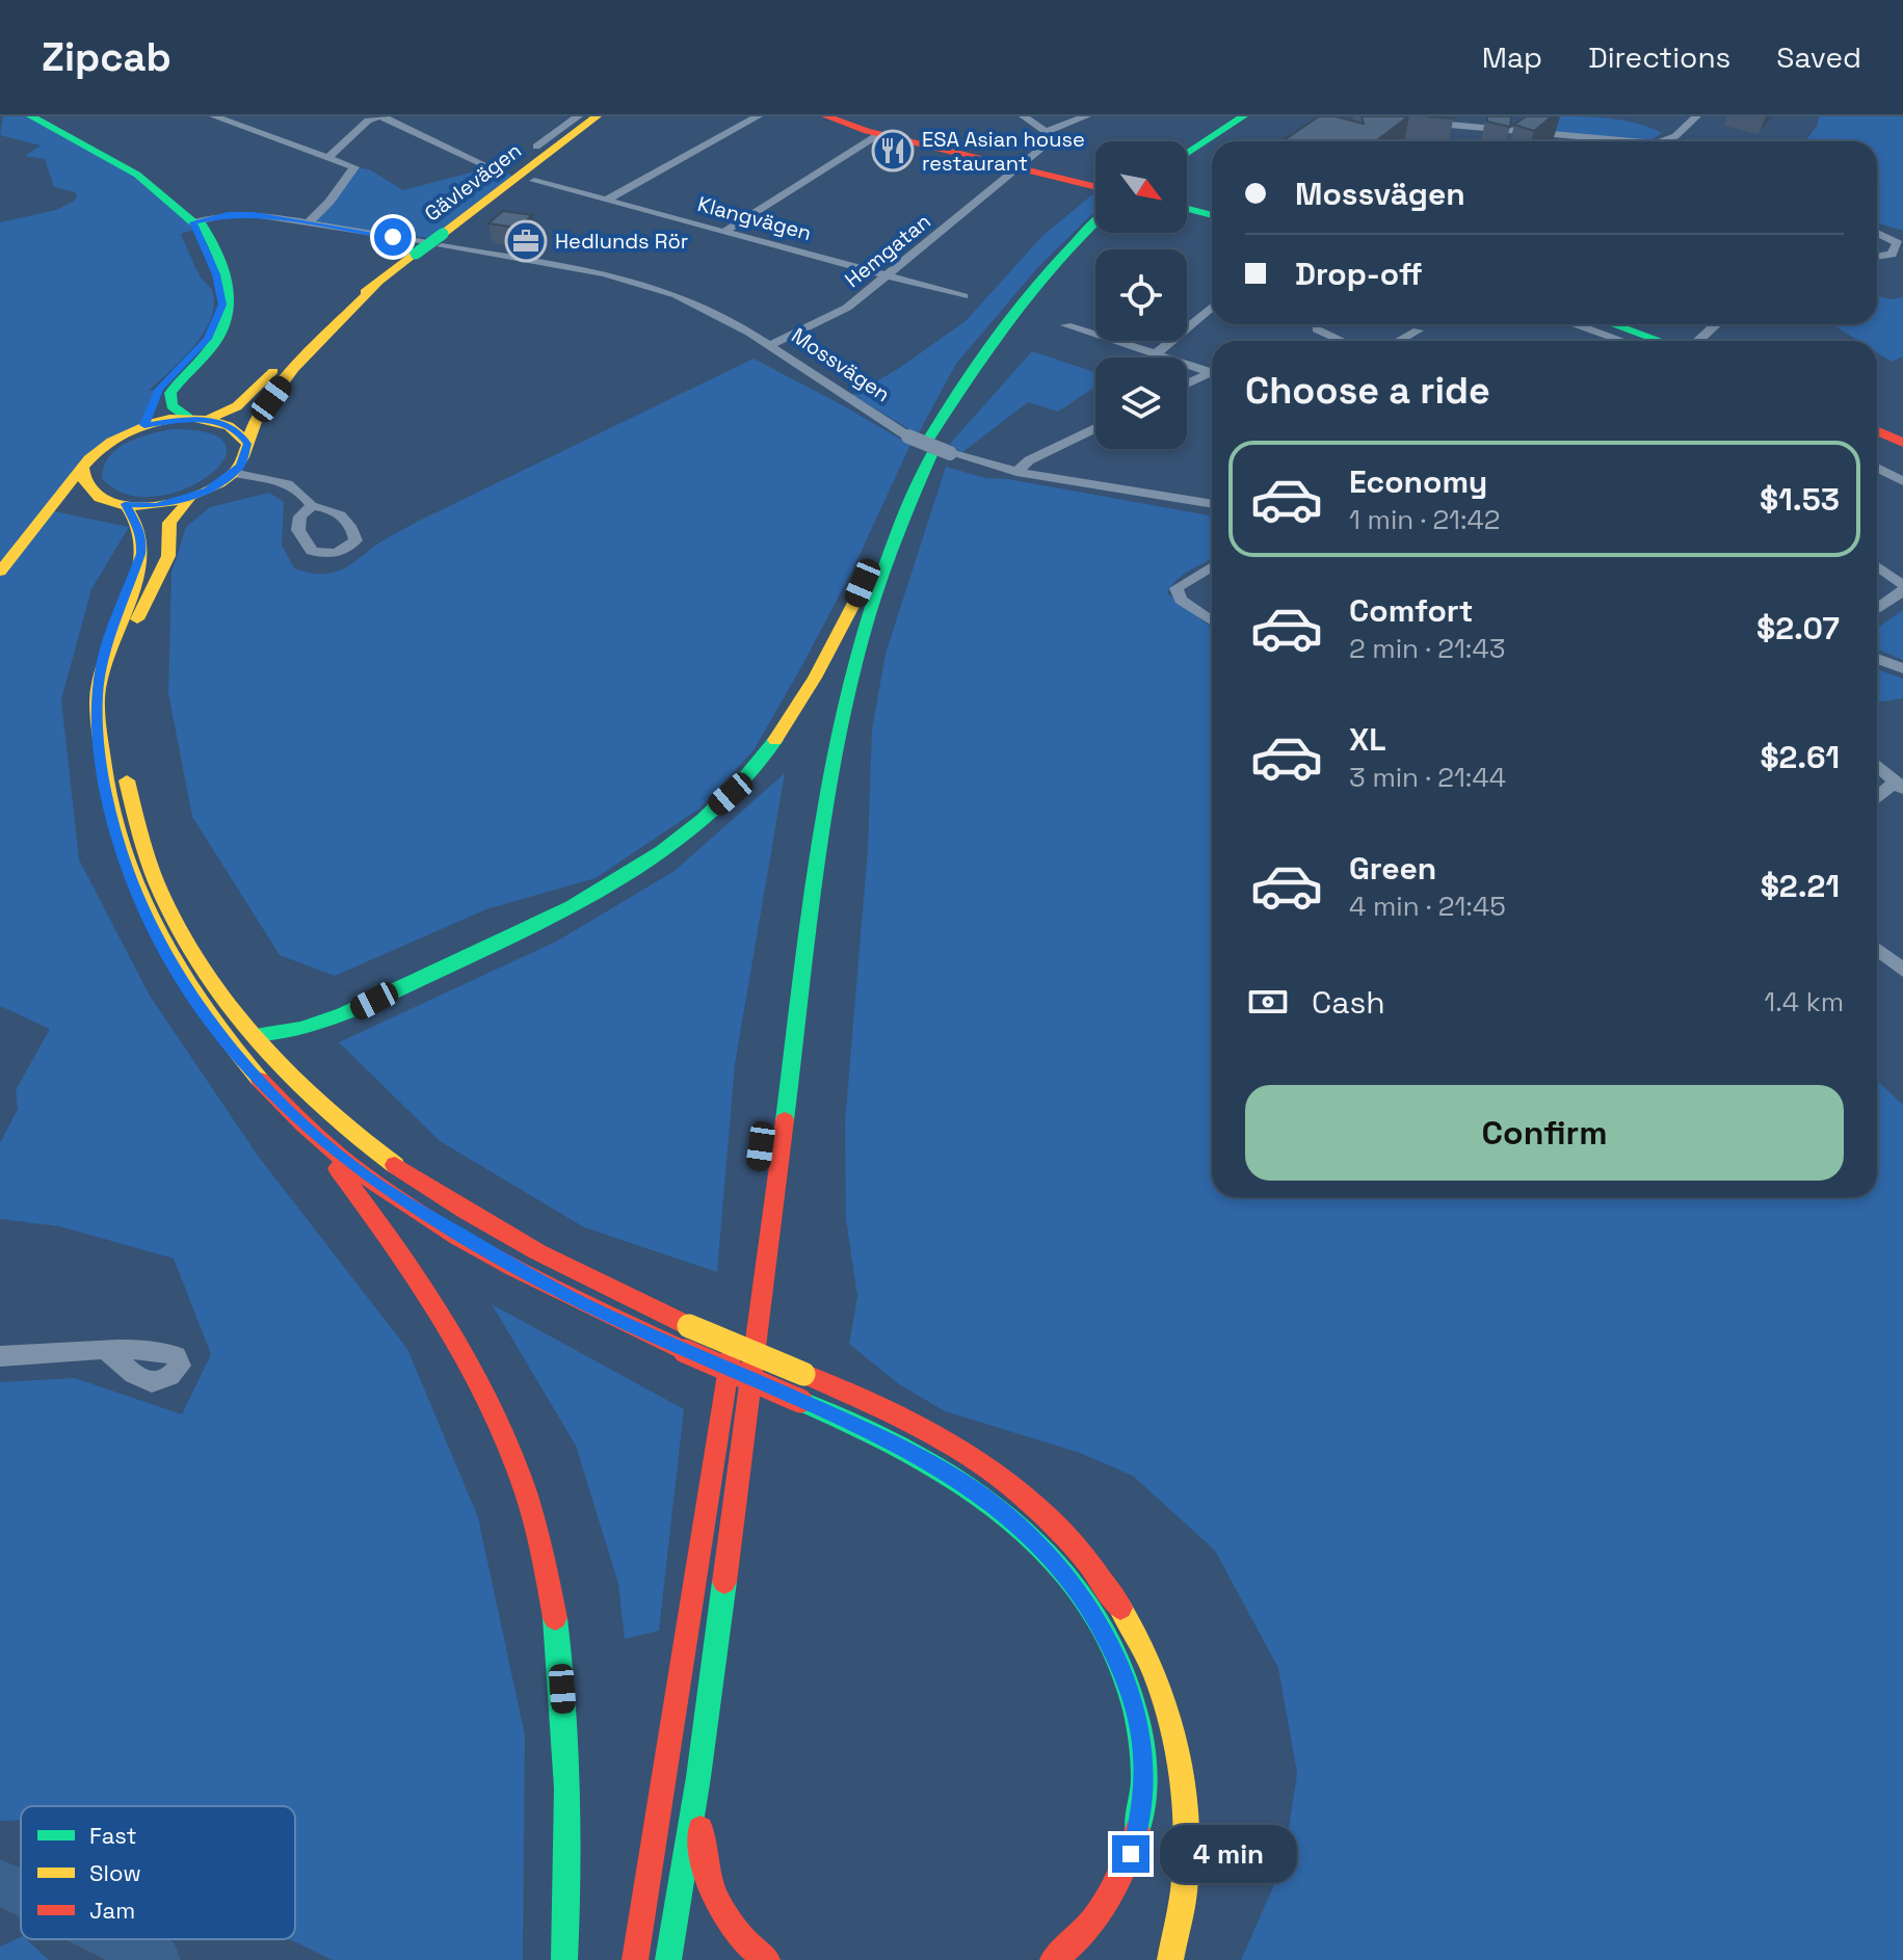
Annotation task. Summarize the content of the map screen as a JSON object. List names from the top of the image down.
{
  "streets": {
    "main road": ["Gävlevägen"],
    "street": ["Klangvägen", "Hemgatan", "Mossvägen"]
  },
  "crossings": [
    ["Gävlevägen", "Mossvägen"],
    ["Klangvägen", "Hemgatan"],
    ["Hemgatan", "Mossvägen"]
  ],
  "places": {
    "restaurant": ["ESA Asian house restaurant"],
    "office": ["Hedlunds Rör"]
  },
  "legend": ["Fast", "Slow", "Jam"],
  "north": "bottom right",
  "page": {
    "header": "Zipcab",
    "nav": ["Map", "Directions", "Saved"],
    "banner": ["Mossvägen", "Drop-off"],
    "heading": "Choose a ride",
    "list": [
      {
        "name": "Economy",
        "note": "1 min · 21:42",
        "value": "$1.53"
      },
      {
        "name": "Comfort",
        "note": "2 min · 21:43",
        "value": "$2.07"
      },
      {
        "name": "XL",
        "note": "3 min · 21:44",
        "value": "$2.61"
      },
      {
        "name": "Green",
        "note": "4 min · 21:45",
        "value": "$2.21"
      }
    ],
    "pay": ["Cash", "1.4 km"],
    "buttons": "Confirm",
    "bubble": "4 min"
  }
}
